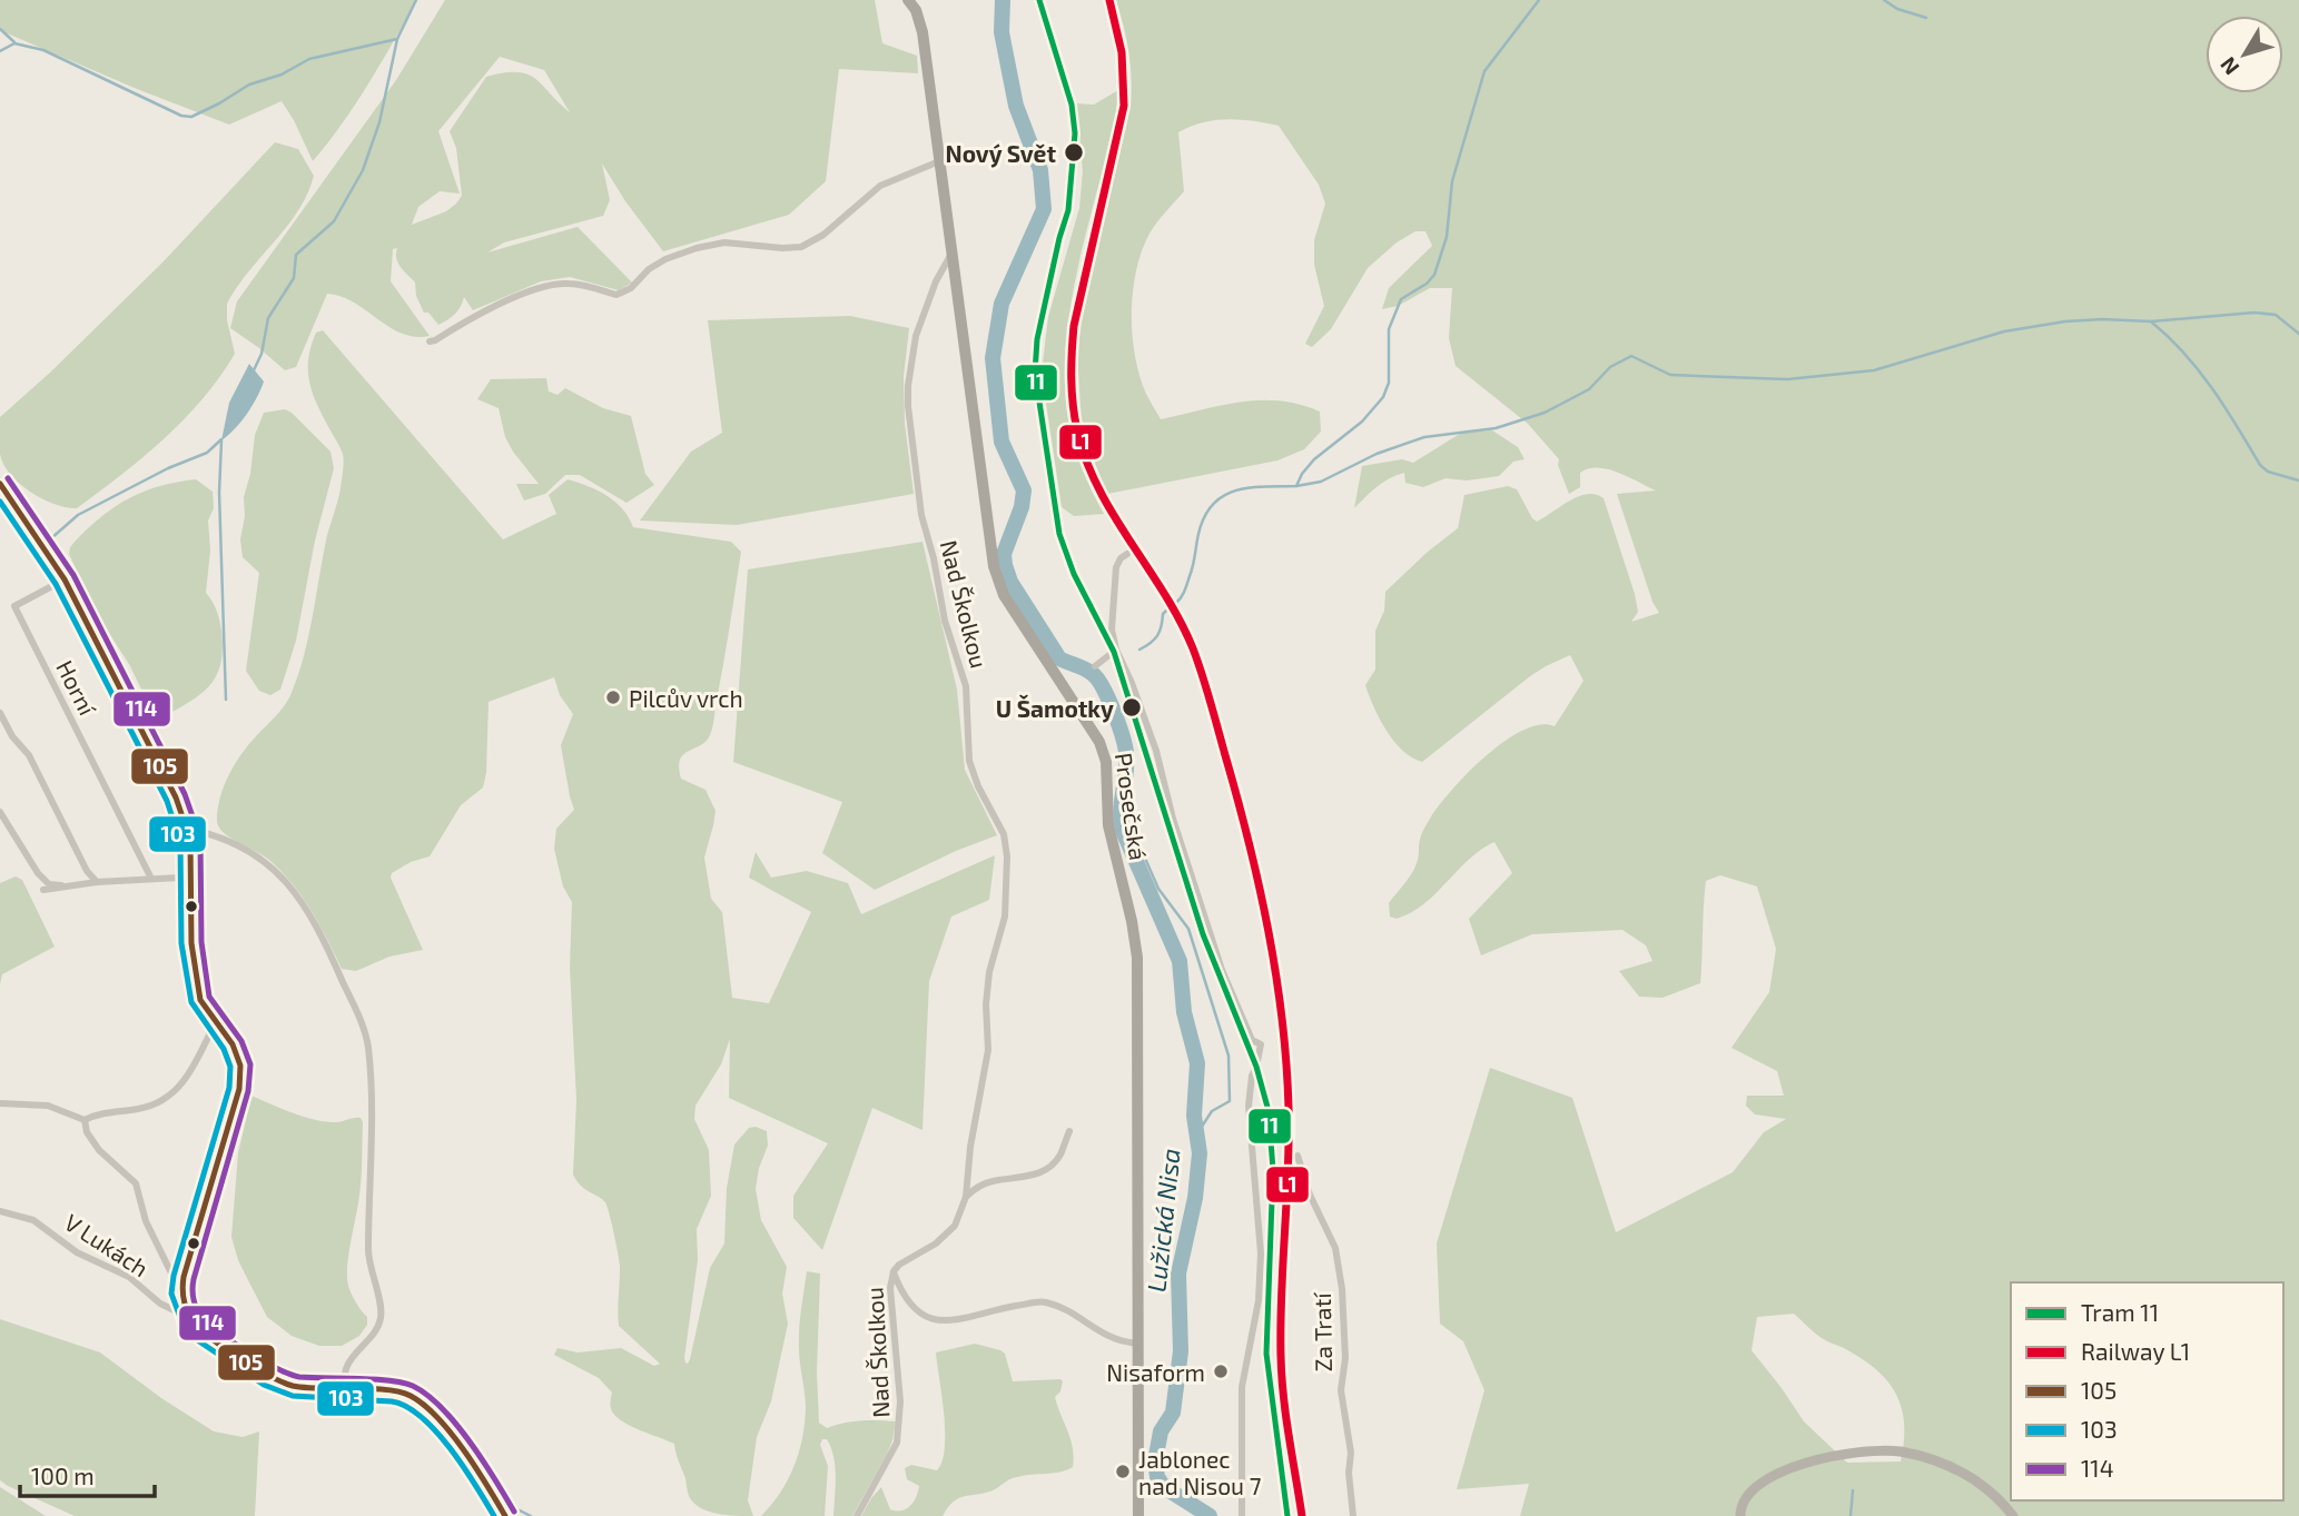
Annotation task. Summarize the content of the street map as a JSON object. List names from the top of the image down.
{
  "streets": {
    "main road": ["Prosečská"],
    "street": [
      "Nad Školkou",
      "Horní",
      "V Lukách",
      "Za Tratí"
    ]
  },
  "crossings": [
    ["Nad Školkou", "Prosečská"],
    ["Horní", "V Lukách"]
  ],
  "water": ["Lužická Nisa"],
  "places": [
    "Nový Svět",
    "Pilcův vrch",
    "U Šamotky",
    "Nisaform",
    "Jablonec nad Nisou 7"
  ],
  "lines": [
    "tram line 11",
    "rail line L1",
    "transit line 114",
    "transit line 105",
    "transit line 103"
  ],
  "legend": [
    "Tram 11",
    "Railway L1",
    "105",
    "103",
    "114"
  ],
  "scale_bar": "100 m",
  "north": "bottom left"
}
